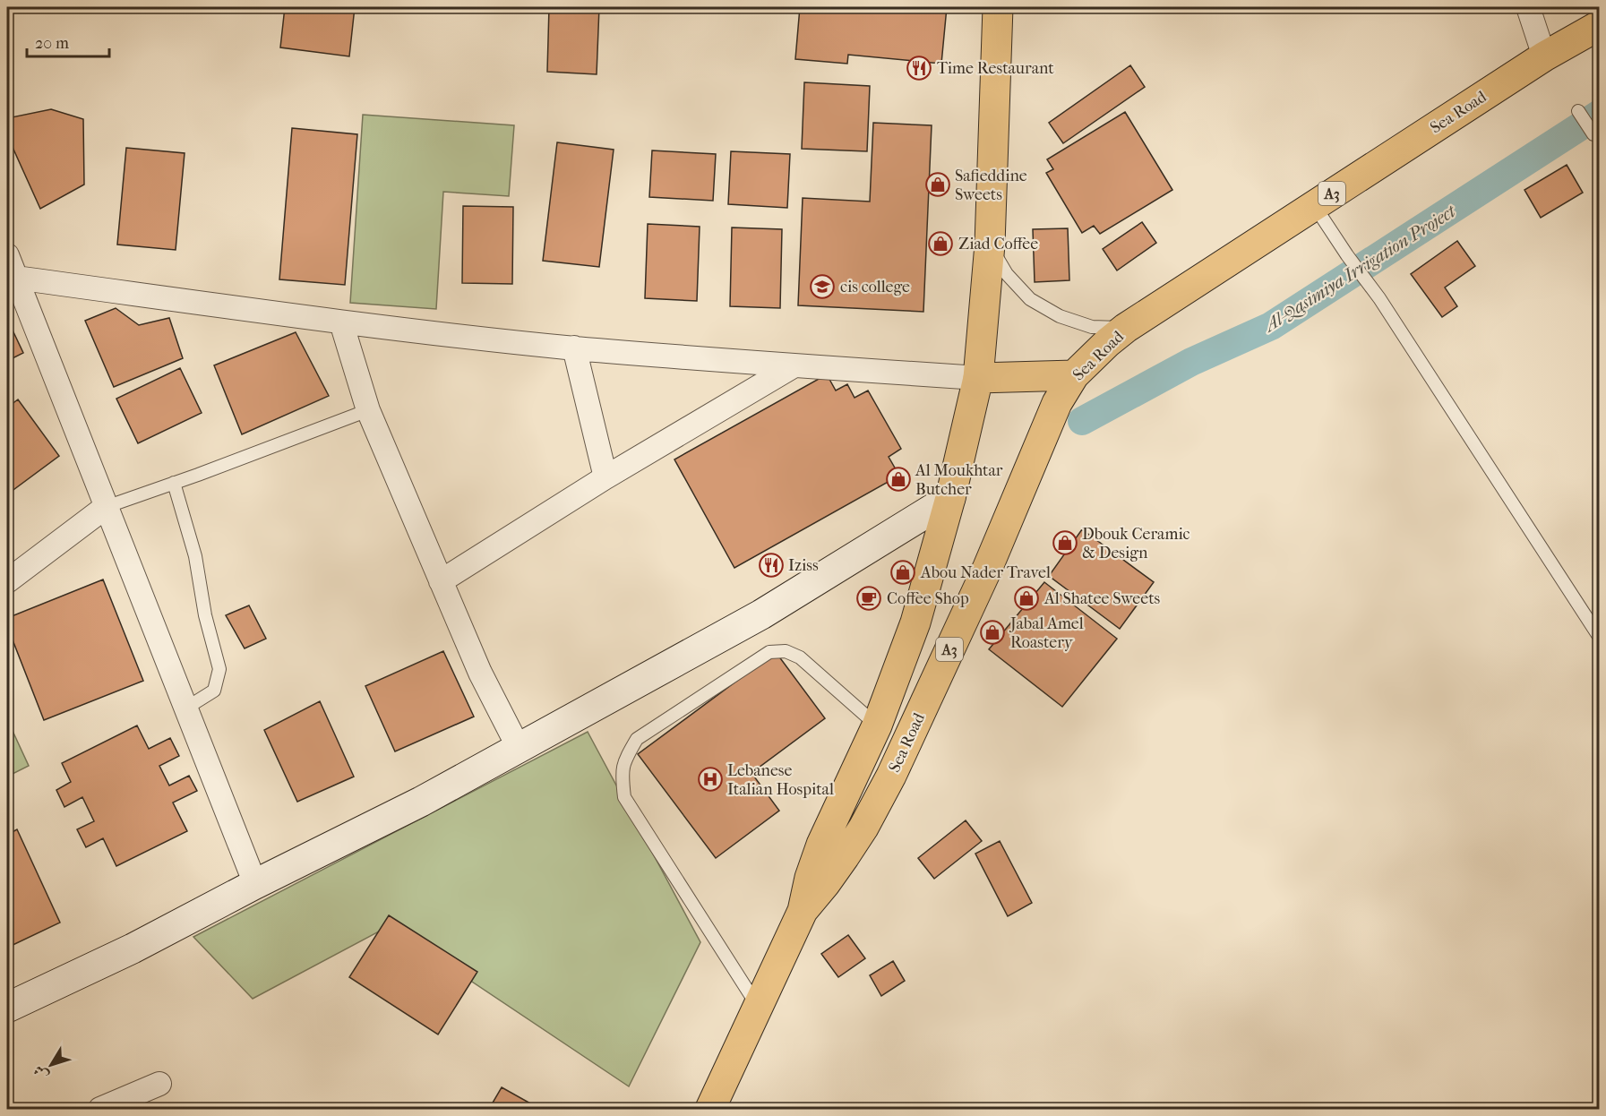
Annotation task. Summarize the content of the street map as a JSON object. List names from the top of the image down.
{
  "streets": {
    "main road": ["Sea Road", "A3"]
  },
  "water": ["Al-Qasimiya Irrigation Project"],
  "places": {
    "restaurant": ["Time Restaurant", "Iziss"],
    "shop": [
      "Safieddine Sweets",
      "Ziad Coffee",
      "Al Moukhtar Butcher",
      "Dbouk Ceramic & Design",
      "Abou Nader Travel",
      "Al Shatee Sweets",
      "Jabal Amel Roastery"
    ],
    "school or university": ["cis college"],
    "cafe": ["Coffee Shop"],
    "hospital": ["Lebanese Italian Hospital"]
  },
  "scale_bar": "20 m",
  "north": "bottom left"
}
